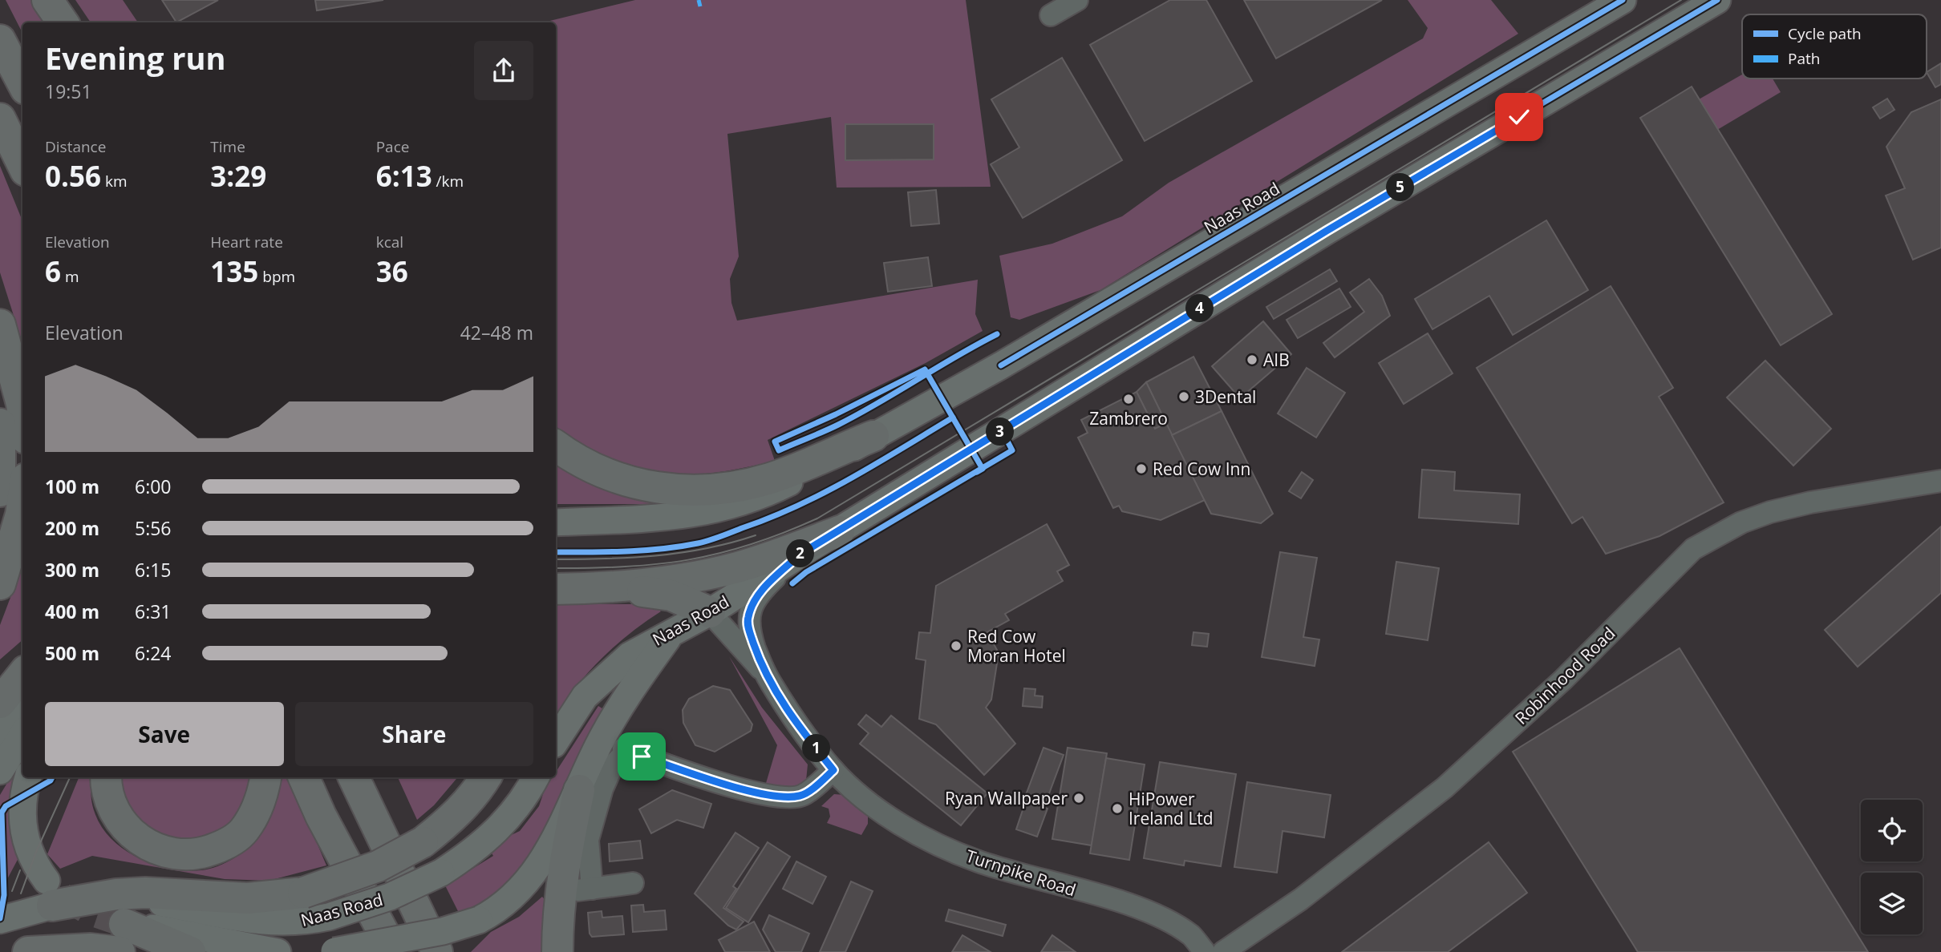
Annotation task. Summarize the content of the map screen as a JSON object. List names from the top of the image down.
{
  "streets": {
    "main road": ["Naas Road"],
    "street": ["Robinhood Road", "Turnpike Road"]
  },
  "places": [
    "AIB",
    "3Dental",
    "Zambrero",
    "Red Cow Inn",
    "Red Cow Moran Hotel",
    "Ryan Wallpaper",
    "HiPower Ireland Ltd"
  ],
  "legend": ["Cycle path", "Path"],
  "page": {
    "heading": ["Evening run", "19:51"],
    "stats": [
      ["Distance", "0.56 km"],
      ["Time", "3:29"],
      ["Pace", "6:13 /km"],
      ["Elevation", "6 m"],
      ["Heart rate", "135 bpm"],
      ["kcal", "36"]
    ],
    "pins": [
      "5",
      "4",
      "3",
      "2",
      "1"
    ],
    "chart": ["Elevation", "42–48 m"],
    "list": [
      {
        "name": "100 m",
        "note": "6:00"
      },
      {
        "name": "200 m",
        "note": "5:56"
      },
      {
        "name": "300 m",
        "note": "6:15"
      },
      {
        "name": "400 m",
        "note": "6:31"
      },
      {
        "name": "500 m",
        "note": "6:24"
      }
    ],
    "buttons": ["Save", "Share"]
  }
}
